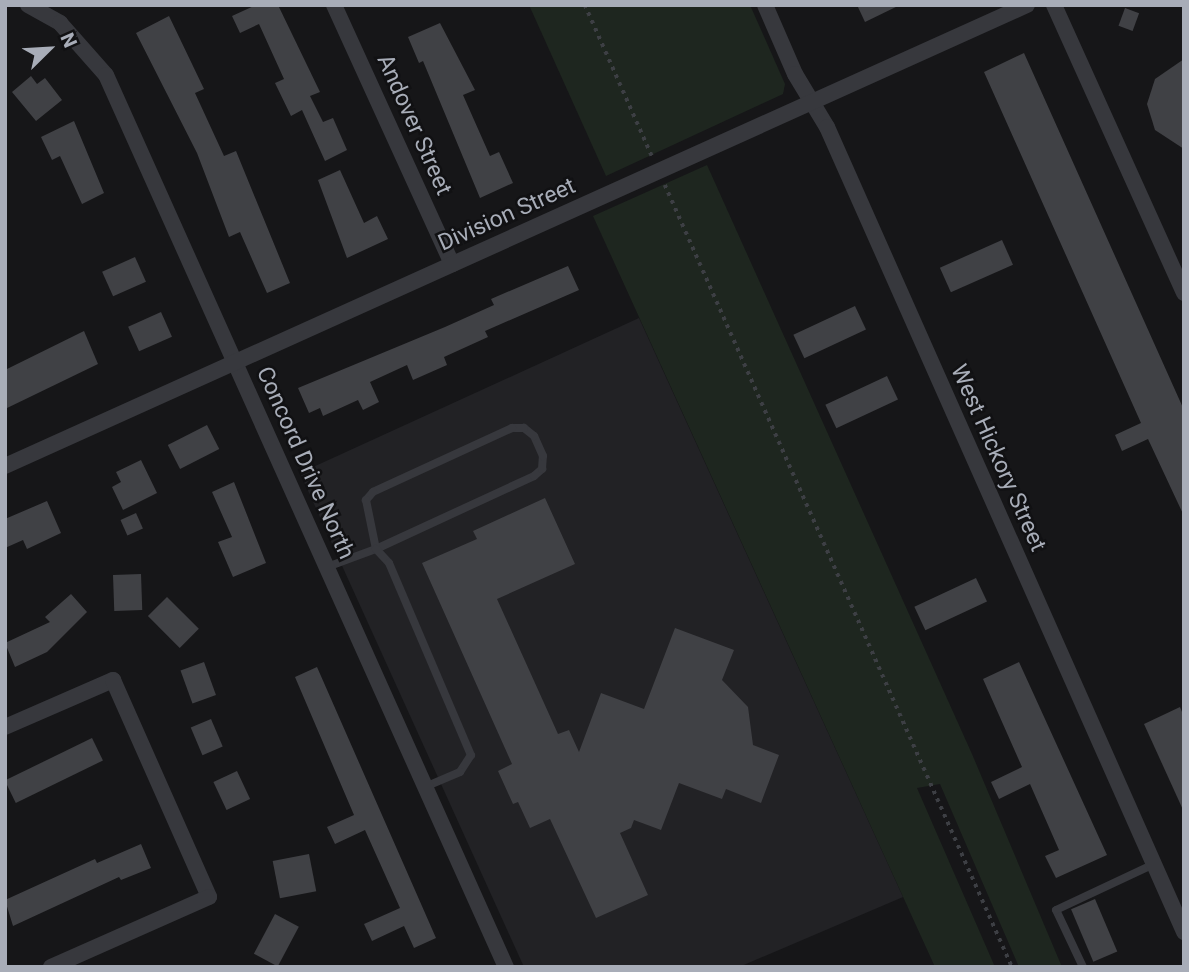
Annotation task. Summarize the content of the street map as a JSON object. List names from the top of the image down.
{
  "streets": {
    "street": [
      "Andover Street",
      "Division Street",
      "West Hickory Street",
      "Concord Drive North"
    ]
  },
  "crossings": [
    ["Andover Street", "Division Street"],
    ["Division Street", "West Hickory Street"],
    ["Division Street", "Concord Drive North"]
  ],
  "north": "top right"
}
